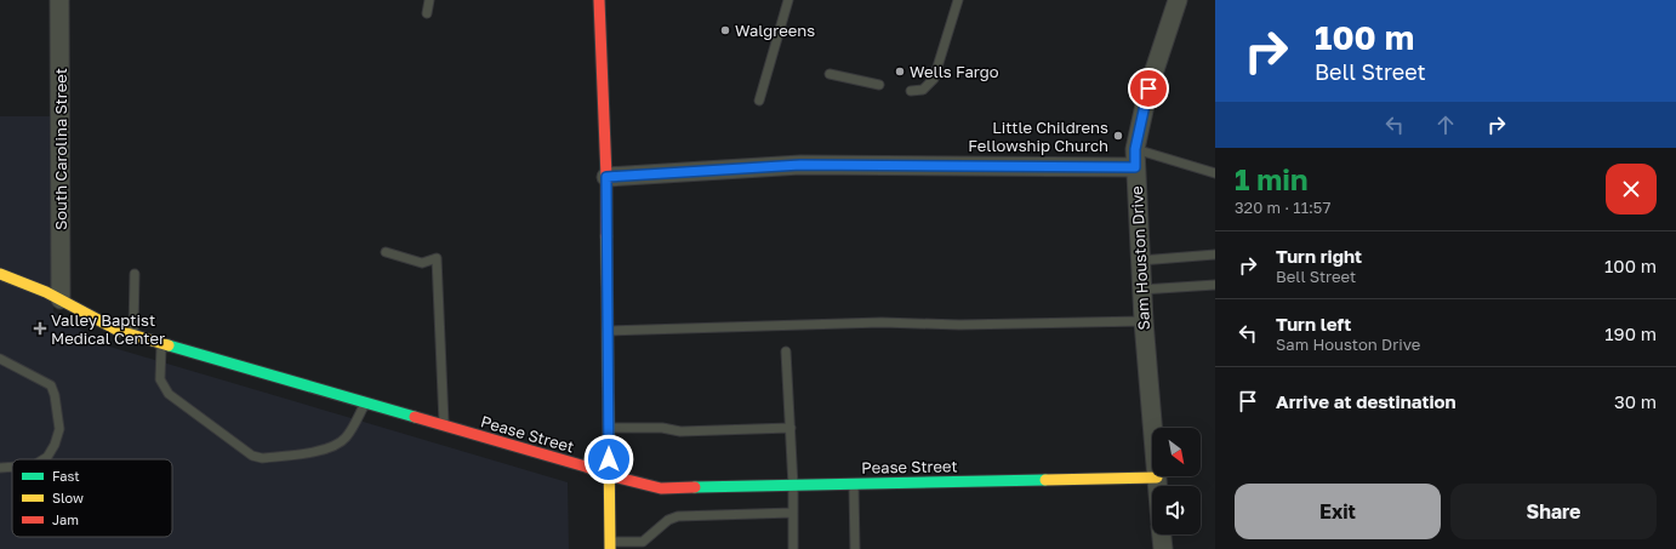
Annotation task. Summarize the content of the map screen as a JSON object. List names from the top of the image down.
{
  "streets": {
    "street": ["South Carolina Street", "Sam Houston Drive", "Pease Street"]
  },
  "crossings": [
    ["South Carolina Street", "Pease Street"],
    ["Sam Houston Drive", "Pease Street"]
  ],
  "places": {
    "other": ["Walgreens", "Wells Fargo", "Little Childrens Fellowship Church"],
    "health": ["Valley Baptist Medical Center"]
  },
  "legend": ["Fast", "Slow", "Jam"],
  "north": "bottom right",
  "page": {
    "turn": ["100 m", "Bell Street"],
    "heading": ["1 min", "320 m · 11:57"],
    "list": [
      {
        "name": "Turn right",
        "note": "Bell Street",
        "value": "100 m"
      },
      {
        "name": "Turn left",
        "note": "Sam Houston Drive",
        "value": "190 m"
      },
      {
        "name": "Arrive at destination",
        "value": "30 m"
      }
    ],
    "buttons": ["Exit", "Share"]
  }
}
